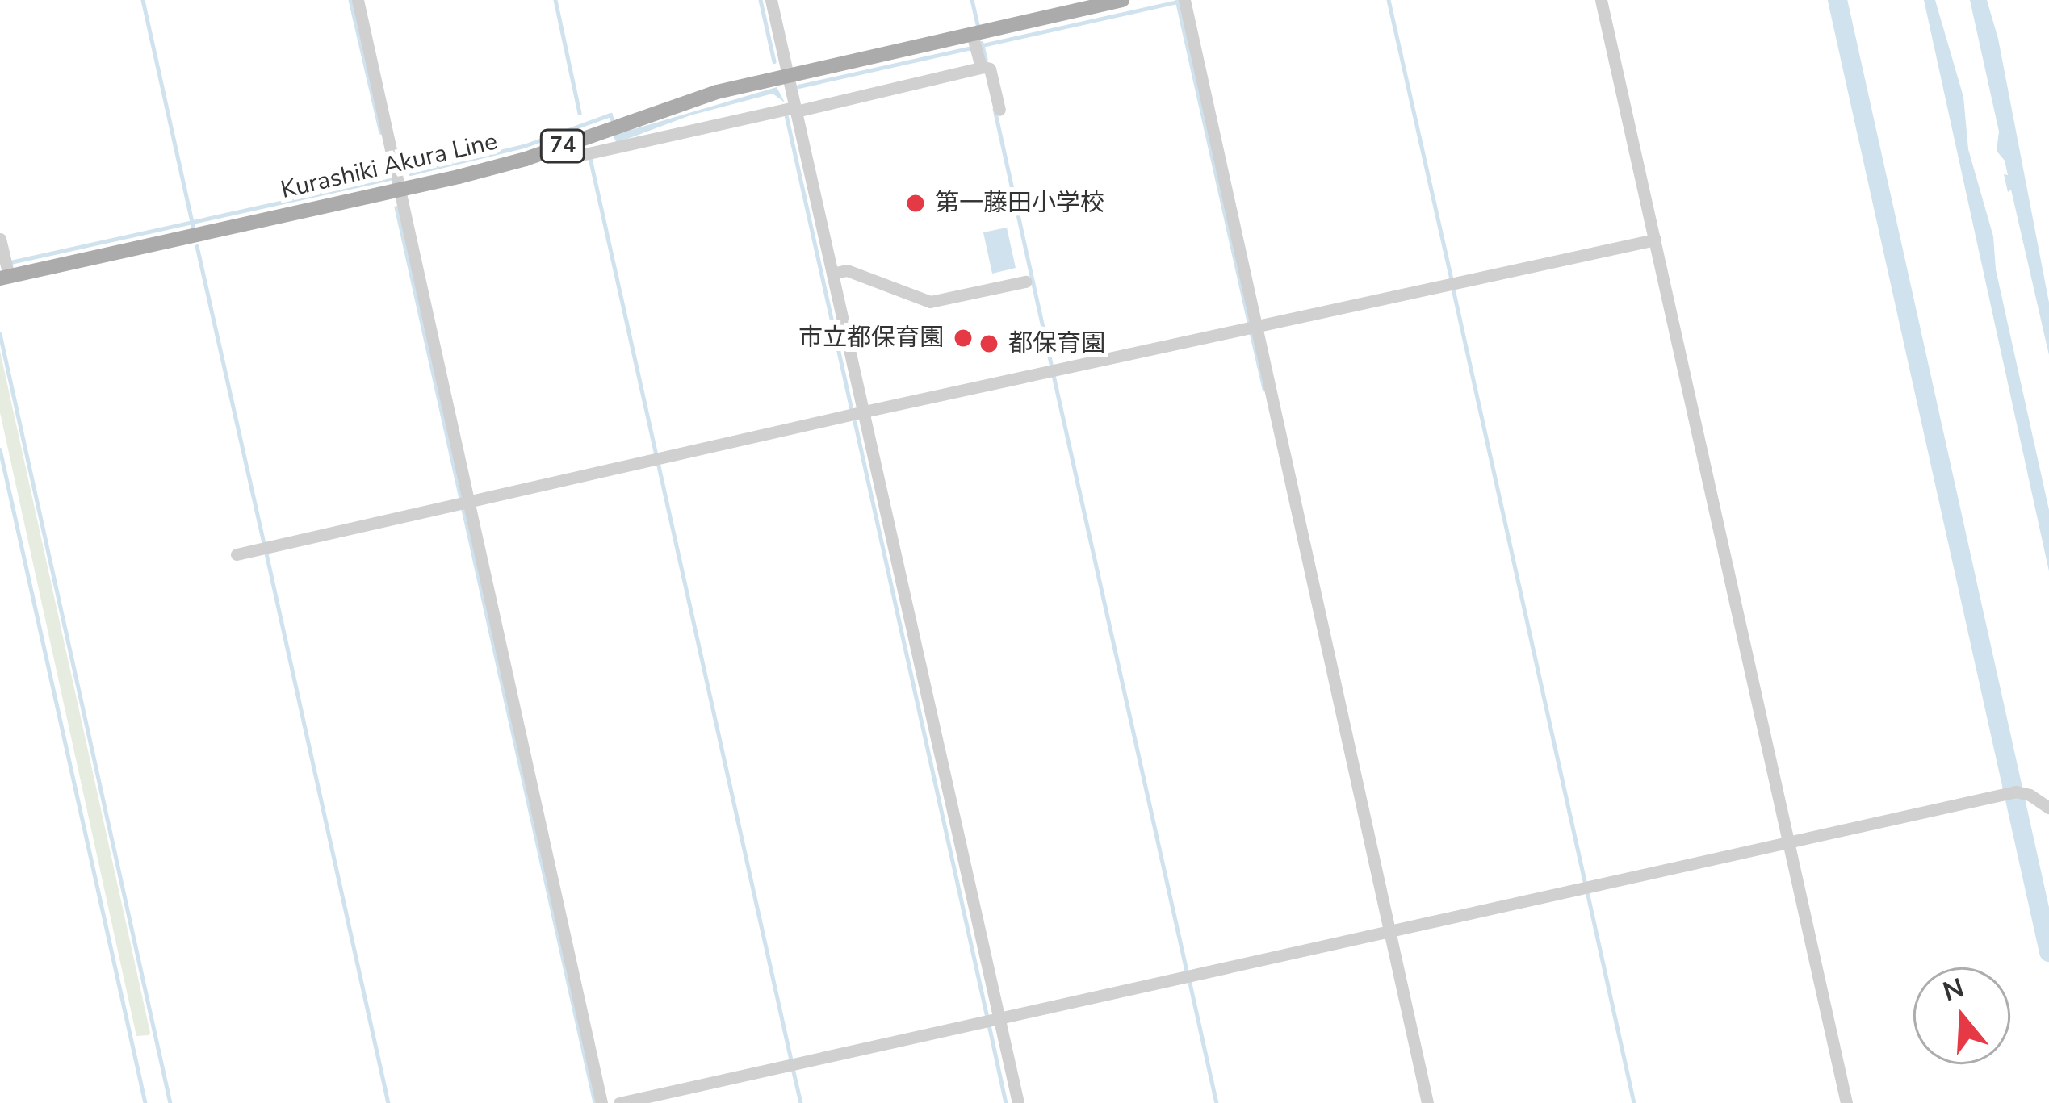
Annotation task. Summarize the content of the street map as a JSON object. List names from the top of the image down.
{
  "streets": {
    "main road": ["74", "Kurashiki Akura Line"]
  },
  "places": ["第一藤田小学校", "市立都保育園", "都保育園"],
  "north": "top"
}
